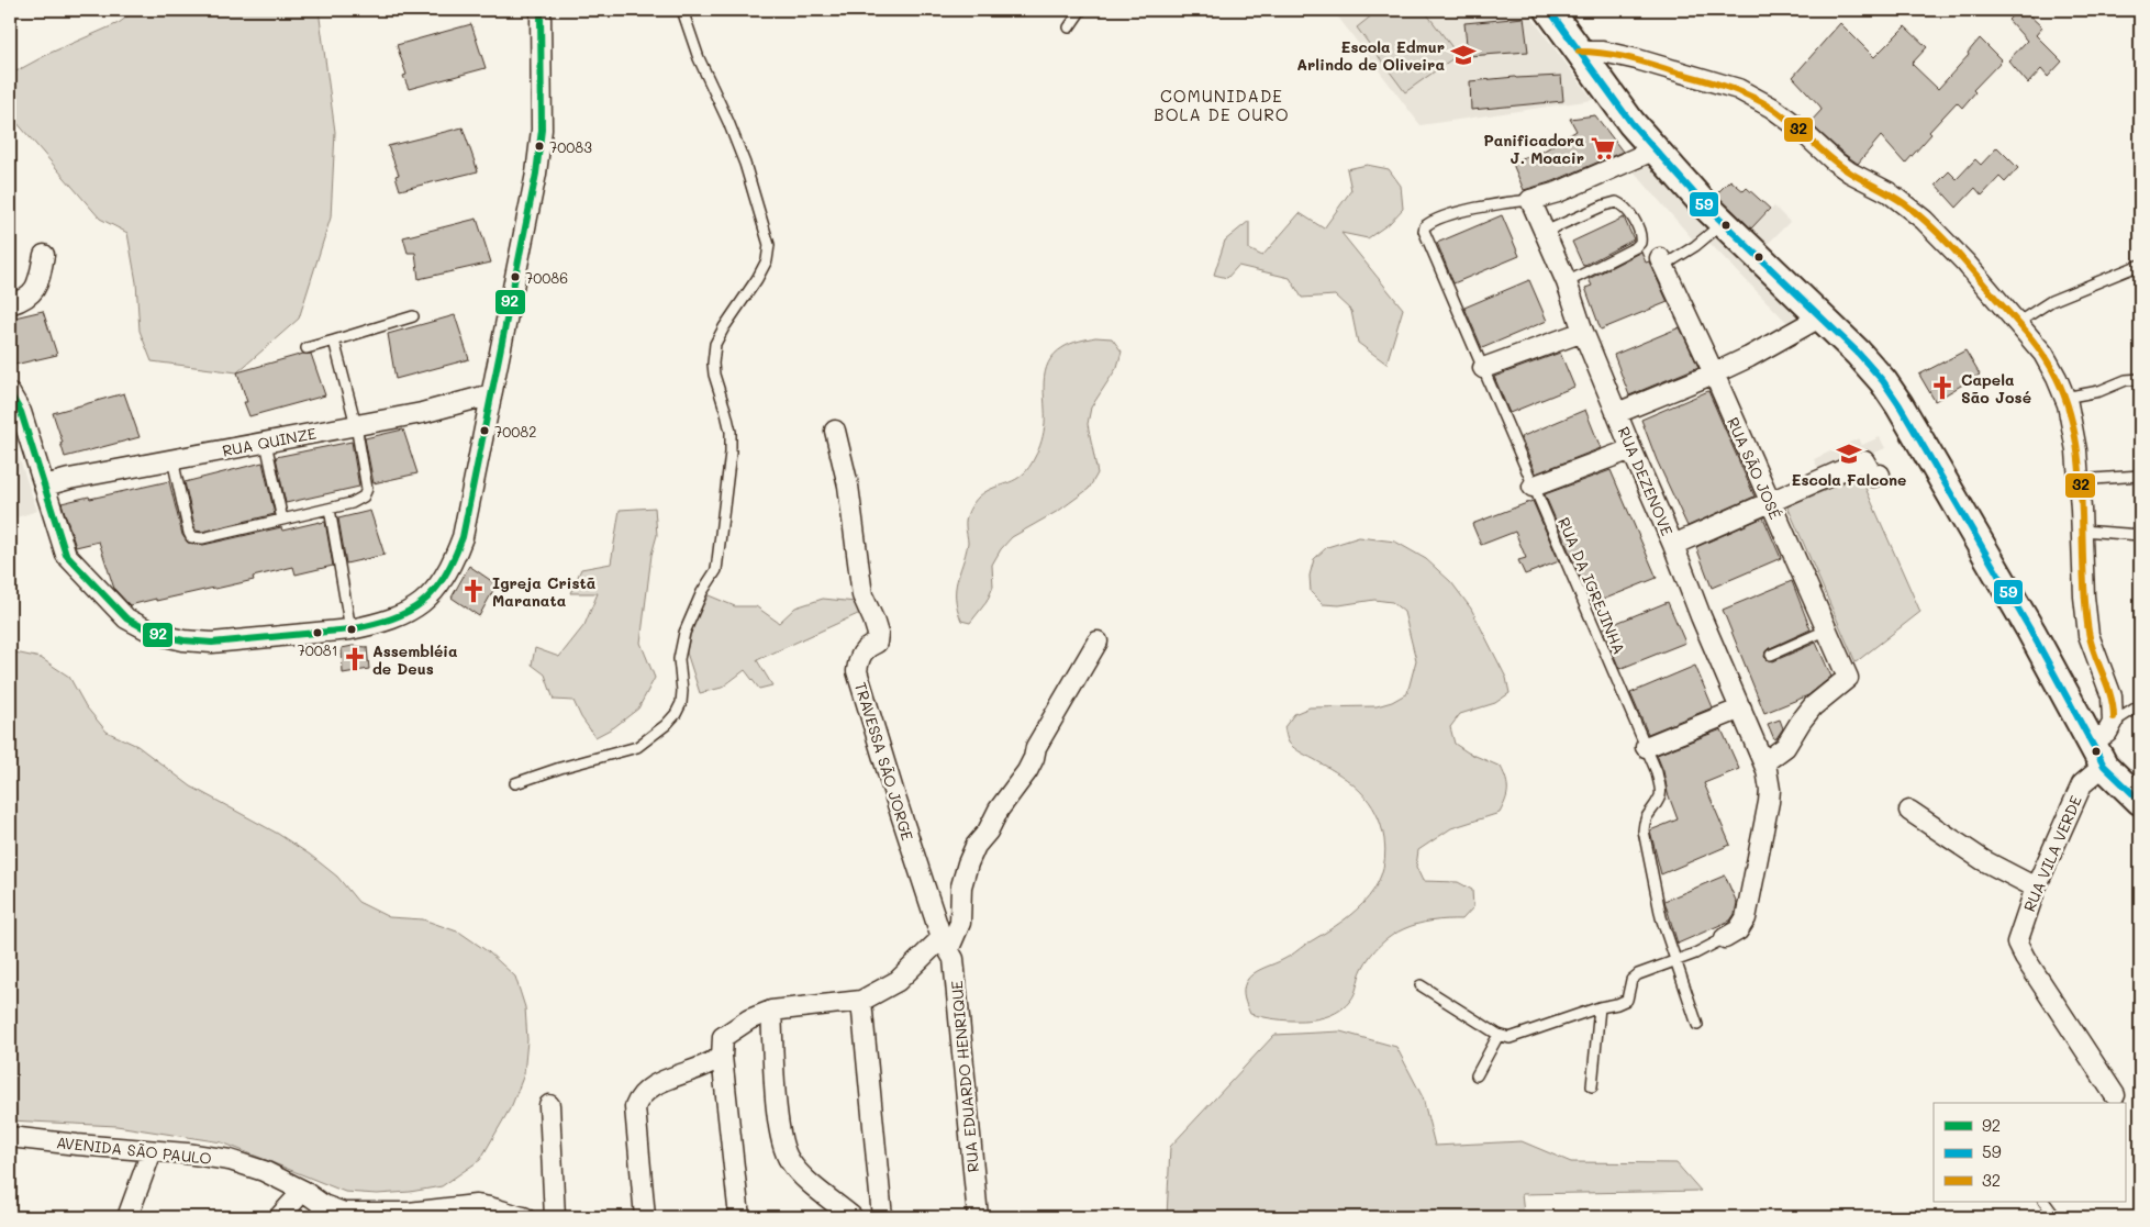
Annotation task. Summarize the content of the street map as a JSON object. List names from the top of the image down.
{
  "streets": {
    "street": [
      "RUA QUINZE",
      "RUA SÃO JOSÉ",
      "RUA DEZENOVE",
      "TRAVESSA SÃO JORGE",
      "RUA VILA VERDE",
      "RUA EDUARDO HENRIQUE",
      "AVENIDA SÃO PAULO"
    ],
    "lane": ["RUA DA IGREJINHA"]
  },
  "crossings": [
    ["RUA SÃO JOSÉ", "RUA DEZENOVE"],
    ["RUA DEZENOVE", "RUA DA IGREJINHA"],
    ["TRAVESSA SÃO JORGE", "RUA EDUARDO HENRIQUE"]
  ],
  "districts": ["COMUNIDADE BOLA DE OURO"],
  "places": {
    "school or university": ["Escola Edmur Arlindo de Oliveira", "Escola Falcone"],
    "other": [
      "70083",
      "70086",
      "70082",
      "70081"
    ],
    "supermarket": ["Panificadora J. Moacir"],
    "church": ["Capela São José", "Igreja Cristã Maranata", "Assembléia de Deus"]
  },
  "lines": ["transit line 92", "transit line 59", "transit line 32"],
  "legend": ["92", "59", "32"]
}
